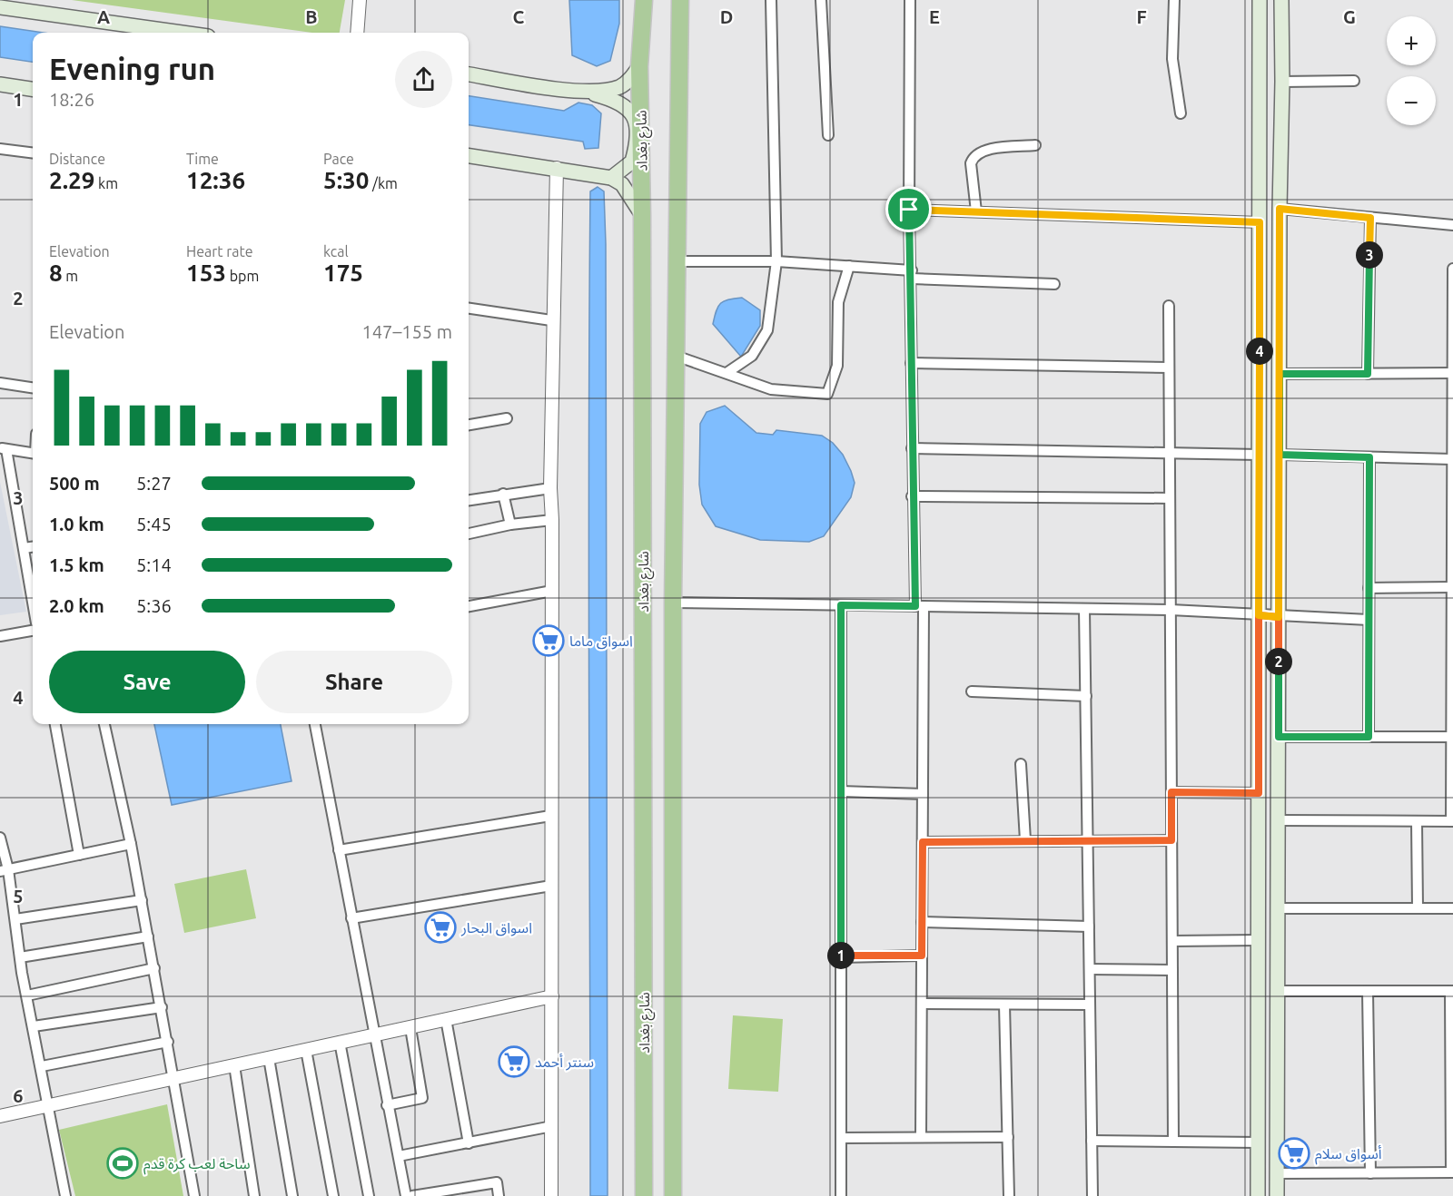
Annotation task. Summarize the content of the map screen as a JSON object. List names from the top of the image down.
{
  "streets": {
    "highway": ["شارع بغداد"]
  },
  "places": {
    "supermarket": [
      "اسواق ماما",
      "اسواق البحار",
      "سنتر أحمد",
      "أسواق سلام"
    ],
    "sports": ["ساحة لعب كرة قدم"]
  },
  "page": {
    "map_buttons": ["+", "−"],
    "heading": ["Evening run", "18:26"],
    "stats": [
      ["Distance", "2.29 km"],
      ["Time", "12:36"],
      ["Pace", "5:30 /km"],
      ["Elevation", "8 m"],
      ["Heart rate", "153 bpm"],
      ["kcal", "175"]
    ],
    "pins": [
      "3",
      "4",
      "2",
      "1"
    ],
    "chart": ["Elevation", "147–155 m"],
    "list": [
      {
        "name": "500 m",
        "note": "5:27"
      },
      {
        "name": "1.0 km",
        "note": "5:45"
      },
      {
        "name": "1.5 km",
        "note": "5:14"
      },
      {
        "name": "2.0 km",
        "note": "5:36"
      }
    ],
    "buttons": ["Save", "Share"]
  },
  "grid": {
    "columns": [
      "A",
      "B",
      "C",
      "D",
      "E",
      "F",
      "G"
    ],
    "rows": [
      "1",
      "2",
      "3",
      "4",
      "5",
      "6"
    ]
  }
}
